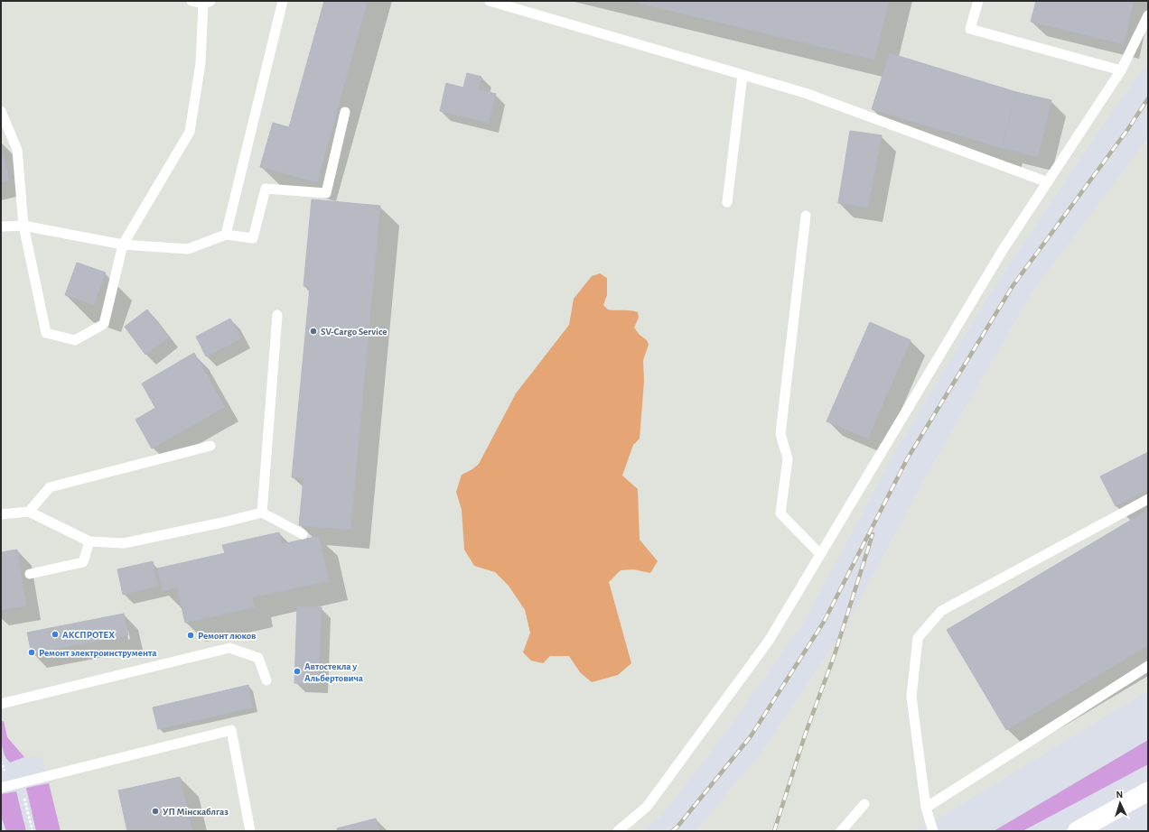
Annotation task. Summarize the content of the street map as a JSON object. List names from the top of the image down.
{
  "places": [
    "SV-Cargo Service",
    "АКСПРОТЕХ",
    "Ремонт люков",
    "Ремонт электроинструмента",
    "Автостекла у Альбертовича",
    "УП Мінскаблгаз"
  ],
  "north": "top"
}
